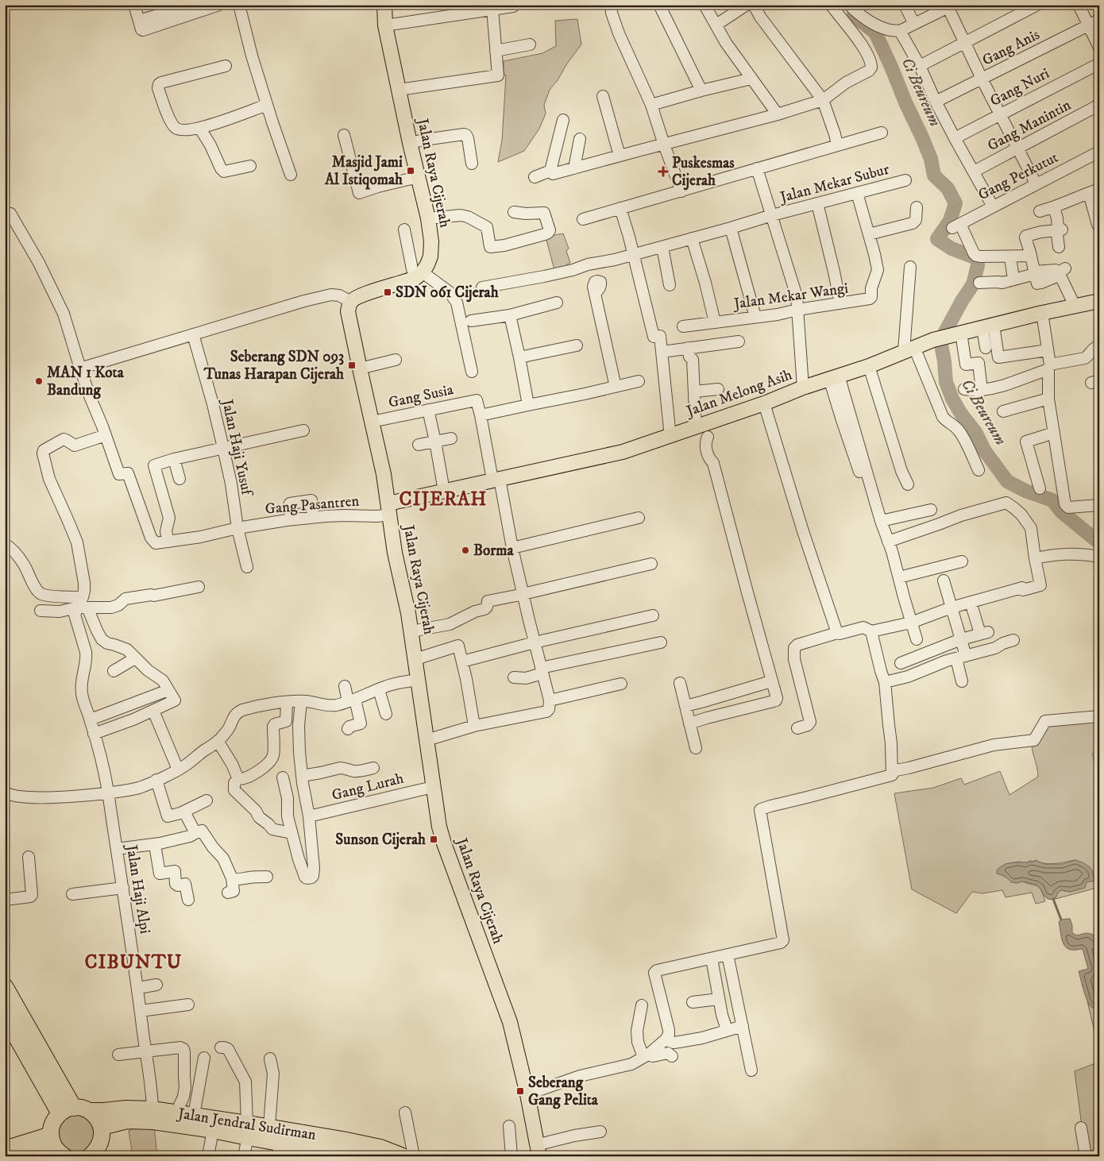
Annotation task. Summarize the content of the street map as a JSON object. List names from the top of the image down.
{
  "streets": {
    "highway": ["Jalan Jendral Sudirman"],
    "main road": ["Jalan Raya Cijerah", "Jalan Melong Asih"],
    "street": [
      "Gang Anis",
      "Gang Nuri",
      "Gang Manintin",
      "Gang Perkutut",
      "Jalan Mekar Subur",
      "Jalan Mekar Wangi",
      "Gang Susia",
      "Jalan Haji Yusuf",
      "Gang Pasantren",
      "Gang Lurah",
      "Jalan Haji Alpi"
    ]
  },
  "crossings": [
    ["Jalan Raya Cijerah", "Jalan Melong Asih"],
    ["Jalan Raya Cijerah", "Gang Susia"],
    ["Jalan Raya Cijerah", "Gang Pasantren"],
    ["Jalan Raya Cijerah", "Gang Lurah"],
    ["Jalan Melong Asih", "Gang Pasantren"],
    ["Jalan Haji Yusuf", "Gang Pasantren"],
    ["Jalan Haji Alpi", "Jalan Jendral Sudirman"]
  ],
  "districts": ["CIJERAH", "CIBUNTU"],
  "water": ["Ci Beureum"],
  "places": {
    "transit": [
      "Masjid Jami Al Istiqomah",
      "SDN 061 Cijerah",
      "Seberang SDN 093 Tunas Harapan Cijerah",
      "Sunson Cijerah",
      "Seberang Gang Pelita"
    ],
    "health": ["Puskesmas Cijerah"],
    "other": ["MAN 1 Kota Bandung", "Borma"]
  }
}
